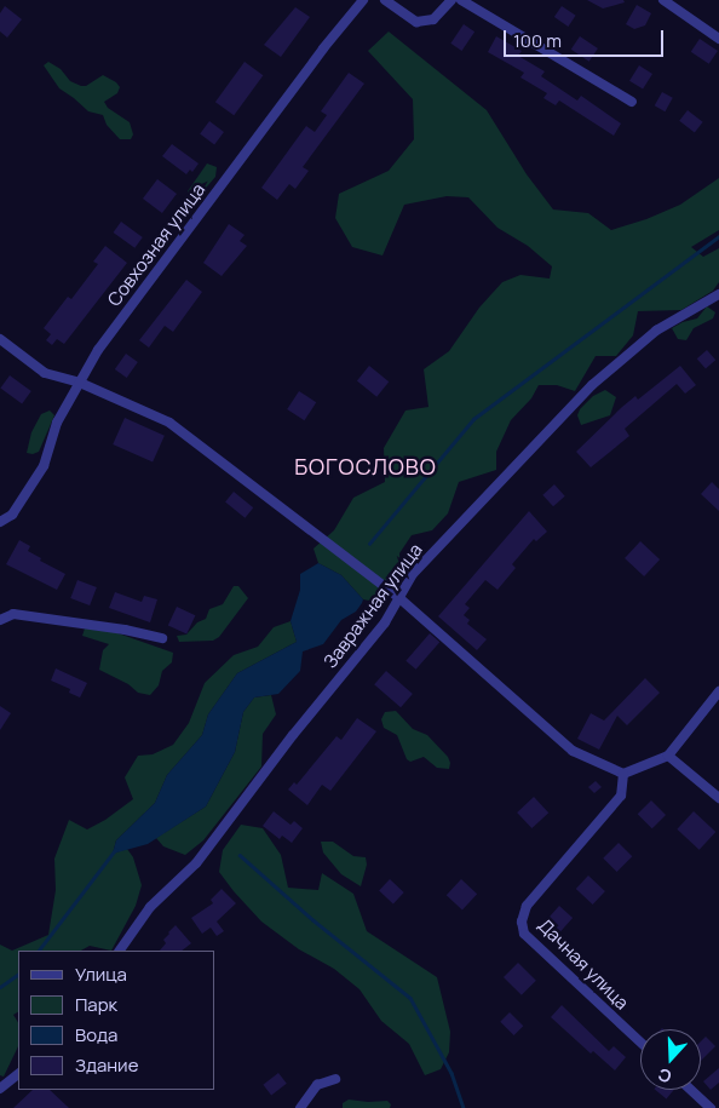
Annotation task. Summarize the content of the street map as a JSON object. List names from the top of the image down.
{
  "streets": {
    "street": ["Совхозная улица", "Завражная улица", "Дачная улица"]
  },
  "districts": ["БОГОСЛОВО"],
  "legend": [
    "Улица",
    "Парк",
    "Вода",
    "Здание"
  ],
  "scale_bar": "100 m",
  "north": "bottom"
}
